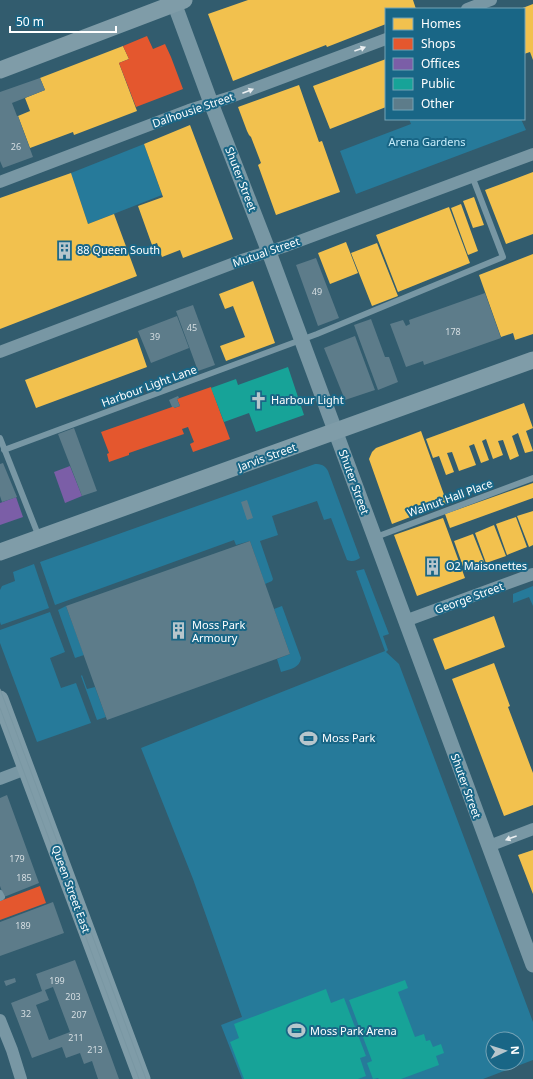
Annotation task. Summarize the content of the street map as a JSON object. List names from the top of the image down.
{
  "streets": {
    "main road": ["Jarvis Street", "Queen Street East"],
    "street": [
      "Dalhousie Street",
      "Shuter Street",
      "Mutual Street",
      "George Street"
    ],
    "lane": ["Harbour Light Lane", "Walnut Hall Place"]
  },
  "crossings": [
    ["Dalhousie Street", "Shuter Street"],
    ["Shuter Street", "Mutual Street"],
    ["Shuter Street", "Harbour Light Lane"],
    ["Shuter Street", "Jarvis Street"],
    ["Shuter Street", "Walnut Hall Place"],
    ["Shuter Street", "George Street"],
    ["Mutual Street", "Harbour Light Lane"]
  ],
  "one_way": ["Dalhousie Street"],
  "parks": ["Arena Gardens"],
  "places": {
    "building": ["88 Queen South", "O2 Maisonettes", "Moss Park Armoury"],
    "church": ["Harbour Light"],
    "sports": ["Moss Park", "Moss Park Arena"]
  },
  "house_numbers": [
    "26",
    "49",
    "45",
    "178",
    "39",
    "179",
    "185",
    "189",
    "199",
    "203",
    "32",
    "207",
    "211",
    "213"
  ],
  "legend": [
    "Homes",
    "Shops",
    "Offices",
    "Public",
    "Other"
  ],
  "scale_bar": "50 m",
  "north": "right"
}
